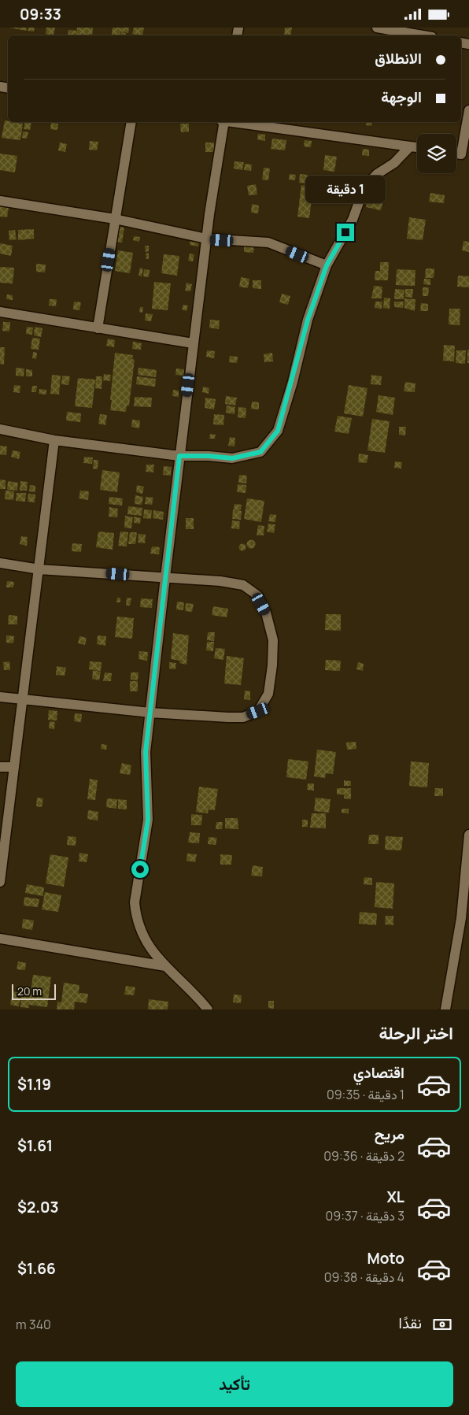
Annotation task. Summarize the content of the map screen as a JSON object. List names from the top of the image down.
{
  "scale_bar": "20 m",
  "page": {
    "status": "09:33",
    "banner": ["الانطلاق", "الوجهة"],
    "bubble": "1 دقيقة",
    "scale": "20 m",
    "heading": "اختر الرحلة",
    "list": [
      {
        "name": "اقتصادي",
        "note": "1 دقيقة · 09:35",
        "value": "$1.19"
      },
      {
        "name": "مريح",
        "note": "2 دقيقة · 09:36",
        "value": "$1.61"
      },
      {
        "name": "XL",
        "note": "3 دقيقة · 09:37",
        "value": "$2.03"
      },
      {
        "name": "Moto",
        "note": "4 دقيقة · 09:38",
        "value": "$1.66"
      }
    ],
    "pay": ["نقدًا", "340 m"],
    "buttons": "تأكيد"
  }
}
